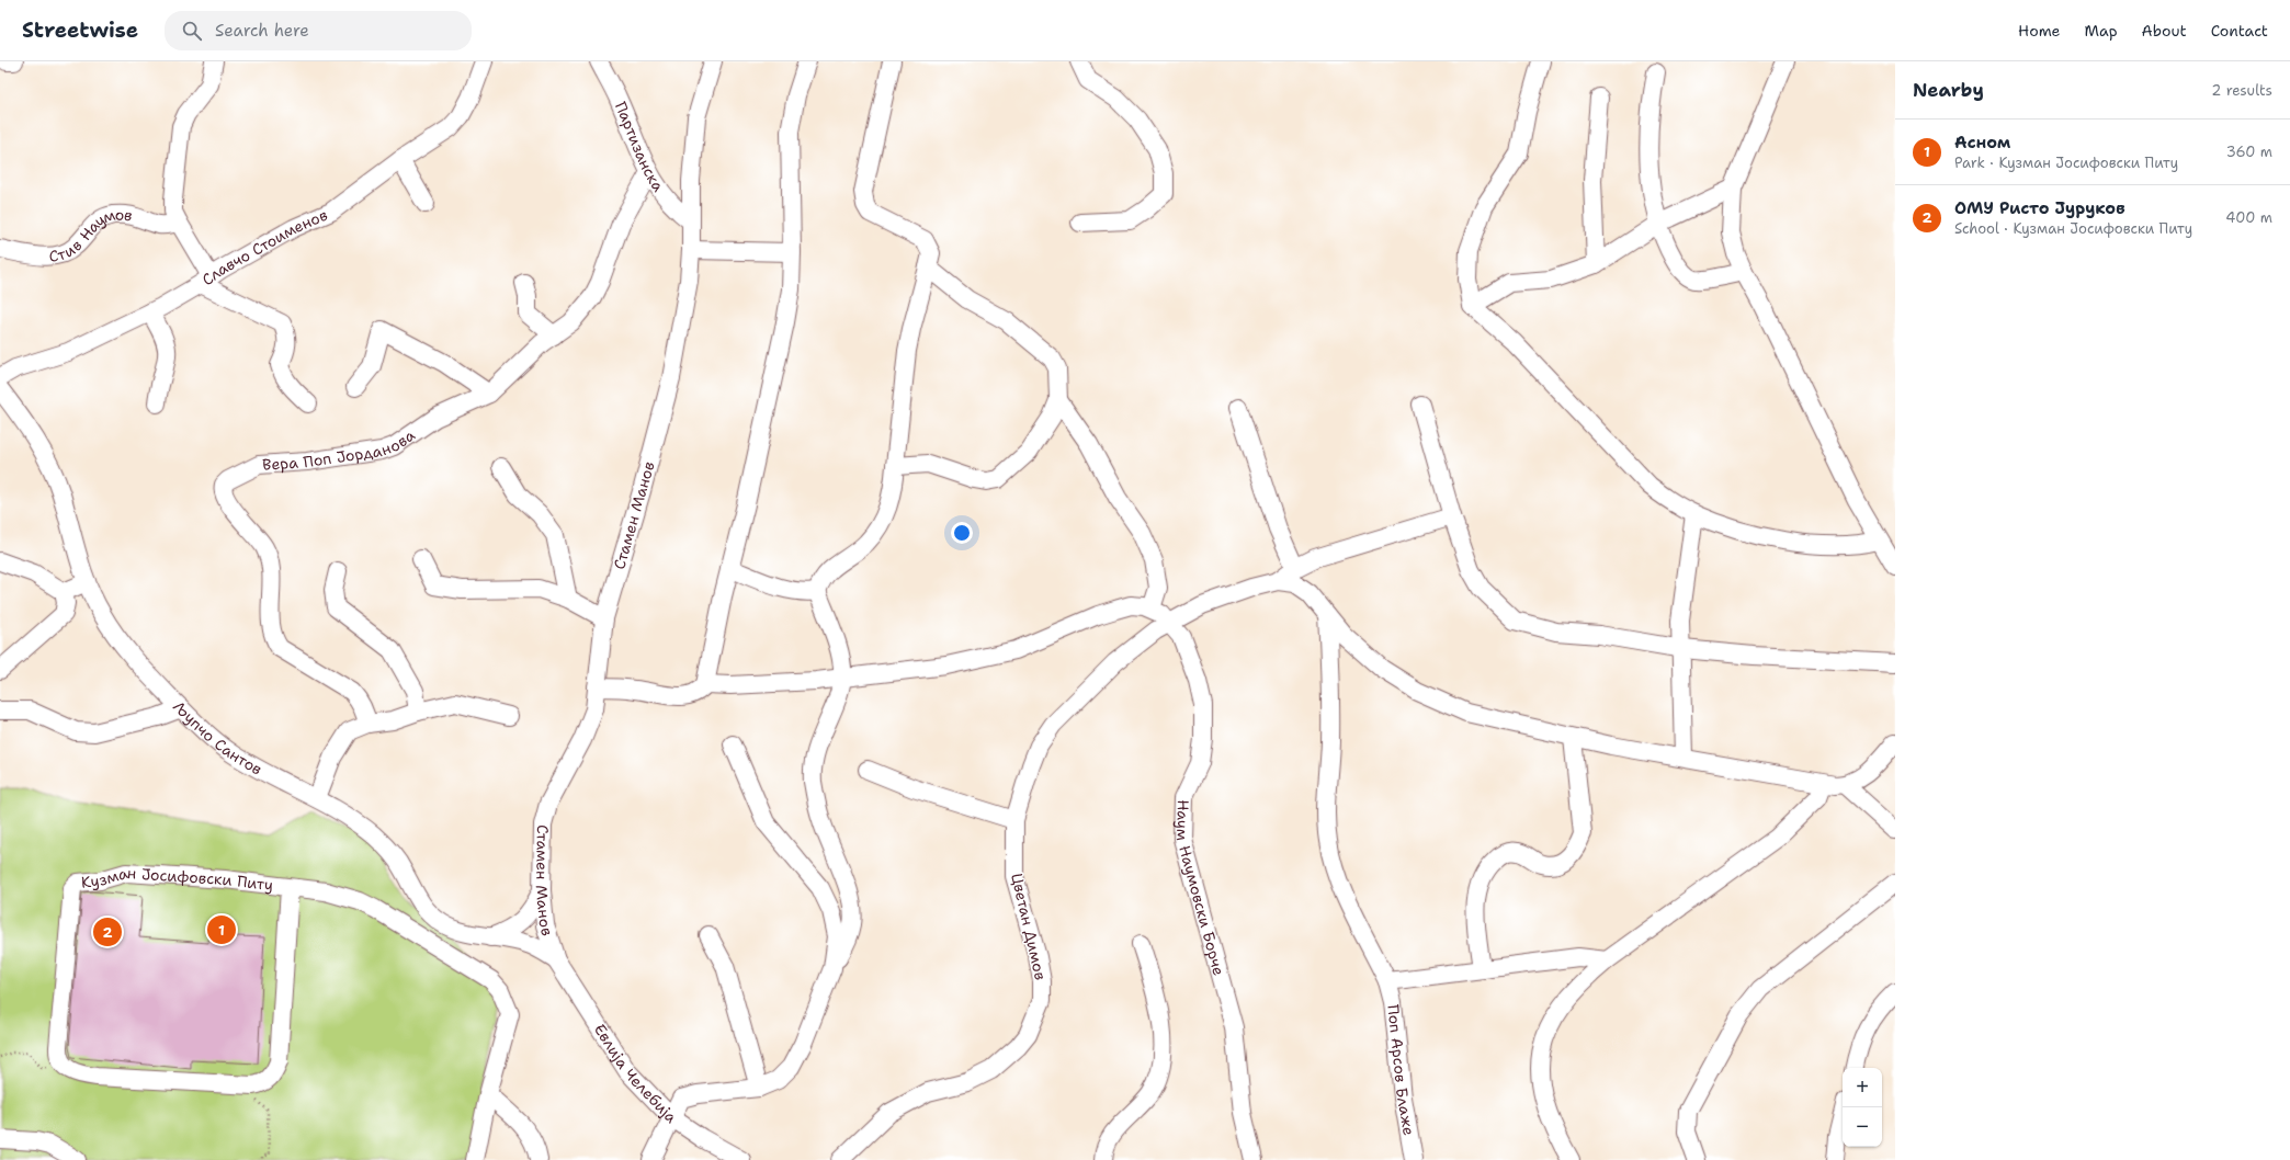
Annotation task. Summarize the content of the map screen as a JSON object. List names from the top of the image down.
{
  "streets": {
    "street": [
      "Партизанска",
      "Стив Наумов",
      "Славчо Стоименов",
      "Вера Поп Јорданова",
      "Стамен Манов",
      "Љупчо Сантов",
      "Кузман Јосифовски Питу",
      "Наум Наумовски Борче",
      "Цветан Димов",
      "Поп Арсов Блаже",
      "Евлија Челебија"
    ]
  },
  "crossings": [
    ["Партизанска", "Вера Поп Јорданова"],
    ["Партизанска", "Стамен Манов"],
    ["Стамен Манов", "Љупчо Сантов"],
    ["Стамен Манов", "Евлија Челебија"],
    ["Љупчо Сантов", "Евлија Челебија"],
    ["Наум Наумовски Борче", "Цветан Димов"]
  ],
  "page": {
    "header": "Streetwise",
    "search": "Search here",
    "nav": [
      "Home",
      "Map",
      "About",
      "Contact"
    ],
    "heading": ["Nearby", "2 results"],
    "list": [
      {
        "mark": "1",
        "name": "Асном",
        "note": "Park · Кузман Јосифовски Питу",
        "value": "360 m"
      },
      {
        "mark": "2",
        "name": "ОМУ Ристо Јуруков",
        "note": "School · Кузман Јосифовски Питу",
        "value": "400 m"
      }
    ],
    "pins": ["1", "2"],
    "map_buttons": ["+", "−"]
  }
}
